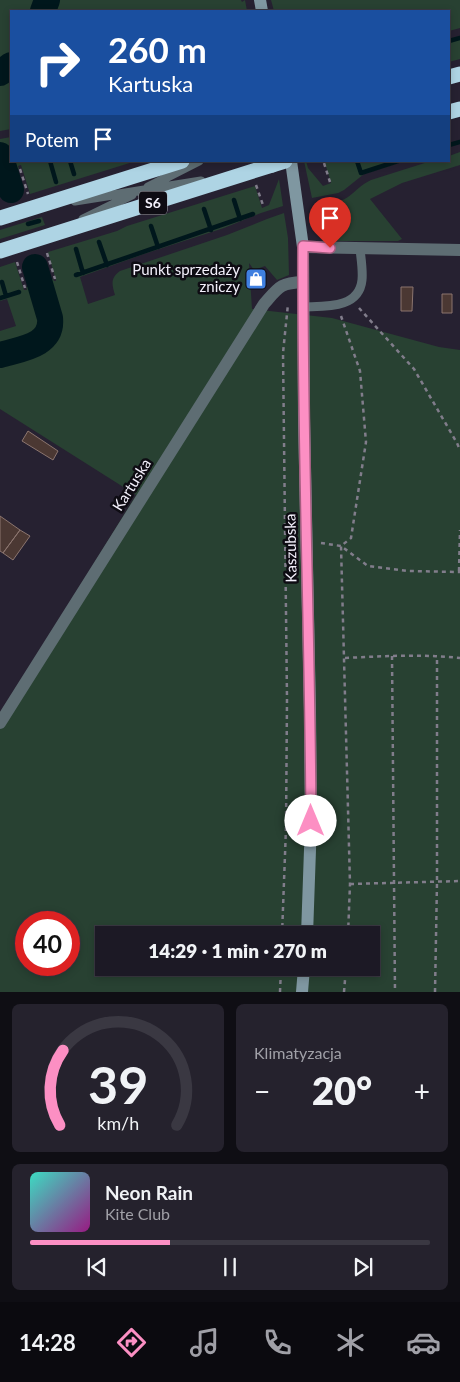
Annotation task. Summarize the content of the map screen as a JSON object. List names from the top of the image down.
{
  "streets": {
    "highway": ["S6"],
    "street": ["Kartuska", "Kaszubska"]
  },
  "crossings": [
    ["Kartuska", "Kaszubska"]
  ],
  "places": {
    "shop": ["Punkt sprzedaży zniczy"]
  },
  "page": {
    "turn": ["260 m", "Kartuska"],
    "then": "Potem",
    "limit": "40",
    "trip": "14:29 · 1 min · 270 m",
    "tile": "Klimatyzacja",
    "heat": ["−", "20°", "+"],
    "song": ["Neon Rain", "Kite Club"],
    "tabs": "14:28",
    "gauge": ["39", "km/h"]
  }
}
